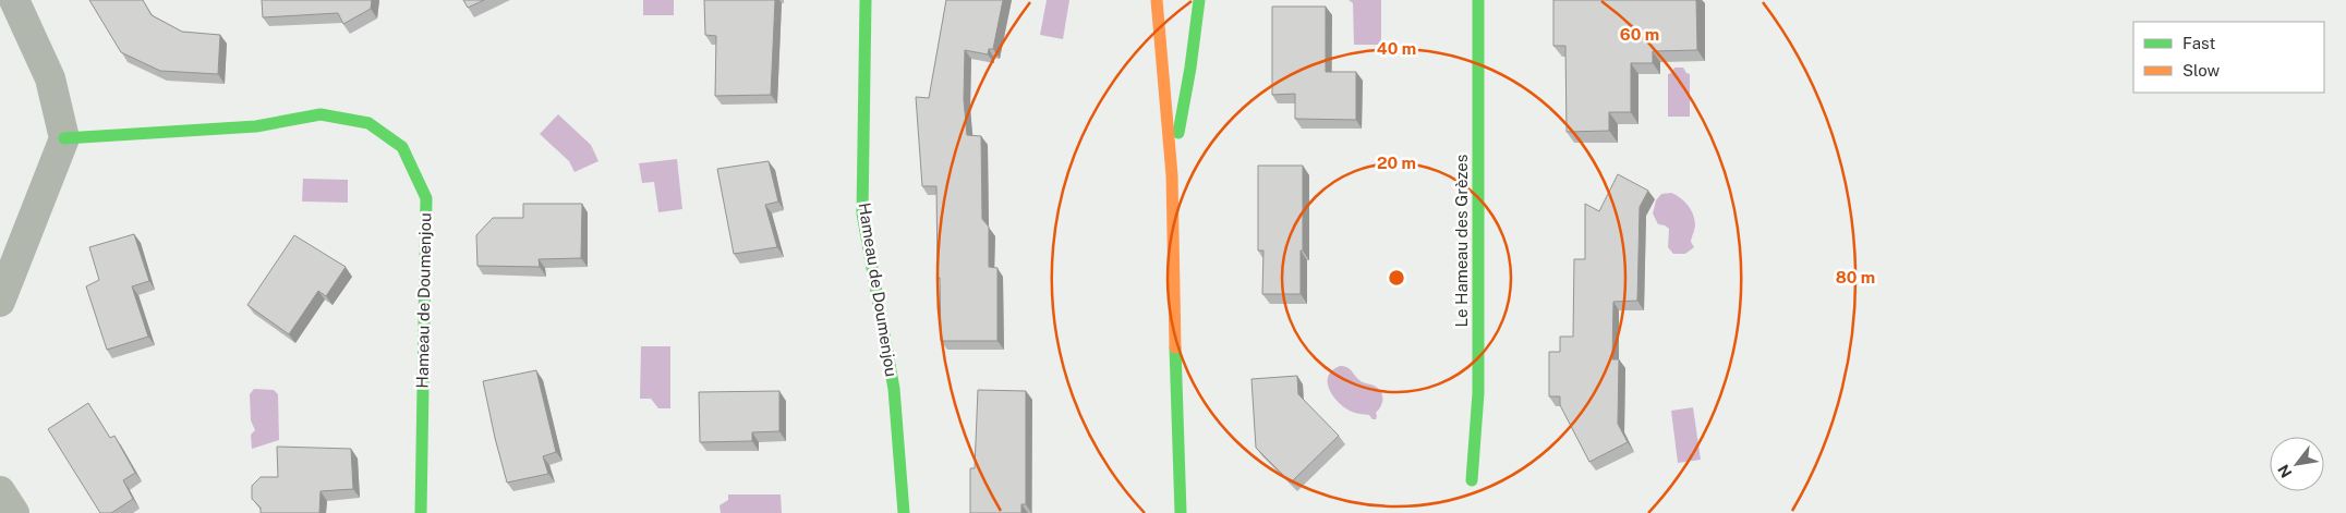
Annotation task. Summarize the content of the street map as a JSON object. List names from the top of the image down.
{
  "streets": {
    "street": ["Le Hameau des Grèzes", "Hameau de Doumenjou"]
  },
  "legend": ["Fast", "Slow"],
  "north": "bottom left",
  "rings": [
    "60 m",
    "40 m",
    "20 m",
    "80 m"
  ]
}
